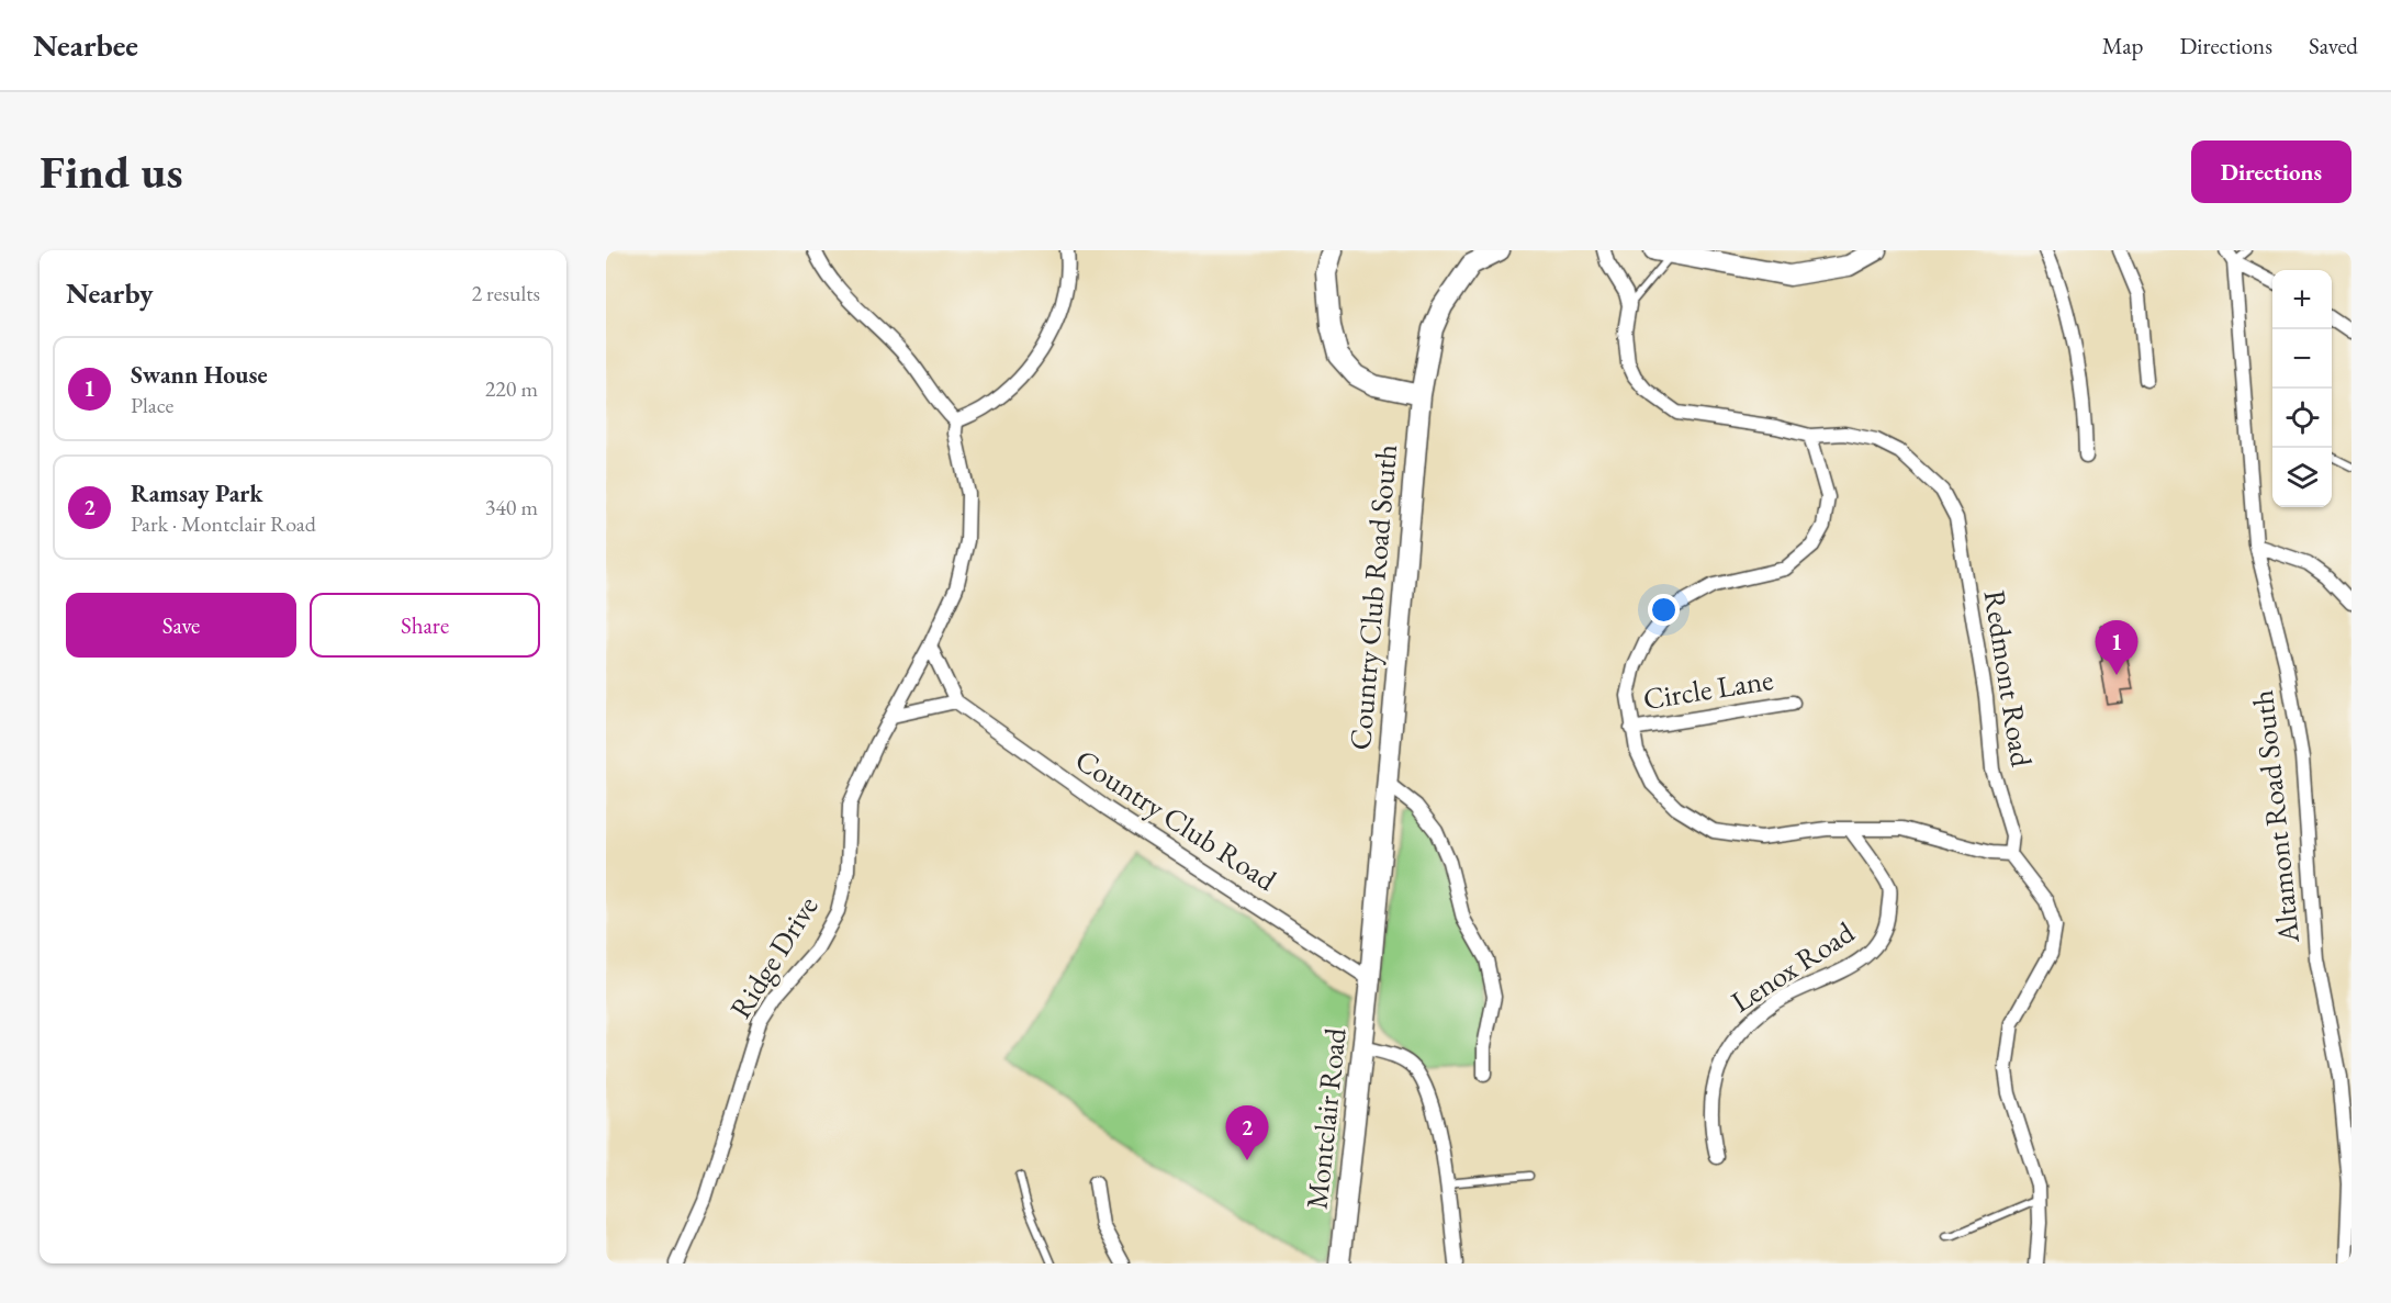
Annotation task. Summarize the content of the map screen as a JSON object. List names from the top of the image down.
{
  "streets": {
    "main road": ["Country Club Road South", "Montclair Road"],
    "street": [
      "Redmont Road",
      "Circle Lane",
      "Altamont Road South",
      "Country Club Road",
      "Ridge Drive",
      "Lenox Road"
    ]
  },
  "crossings": [
    ["Country Club Road South", "Country Club Road"],
    ["Country Club Road South", "Montclair Road"],
    ["Country Club Road", "Ridge Drive"],
    ["Country Club Road", "Montclair Road"]
  ],
  "page": {
    "header": "Nearbee",
    "nav": ["Map", "Directions", "Saved"],
    "buttons": [
      "Directions",
      ["Save", "Share"]
    ],
    "title": "Find us",
    "heading": ["Nearby", "2 results"],
    "map_buttons": ["+", "−"],
    "list": [
      {
        "mark": "1",
        "name": "Swann House",
        "note": "Place",
        "value": "220 m"
      },
      {
        "mark": "2",
        "name": "Ramsay Park",
        "note": "Park · Montclair Road",
        "value": "340 m"
      }
    ],
    "pins": ["1", "2"]
  }
}
